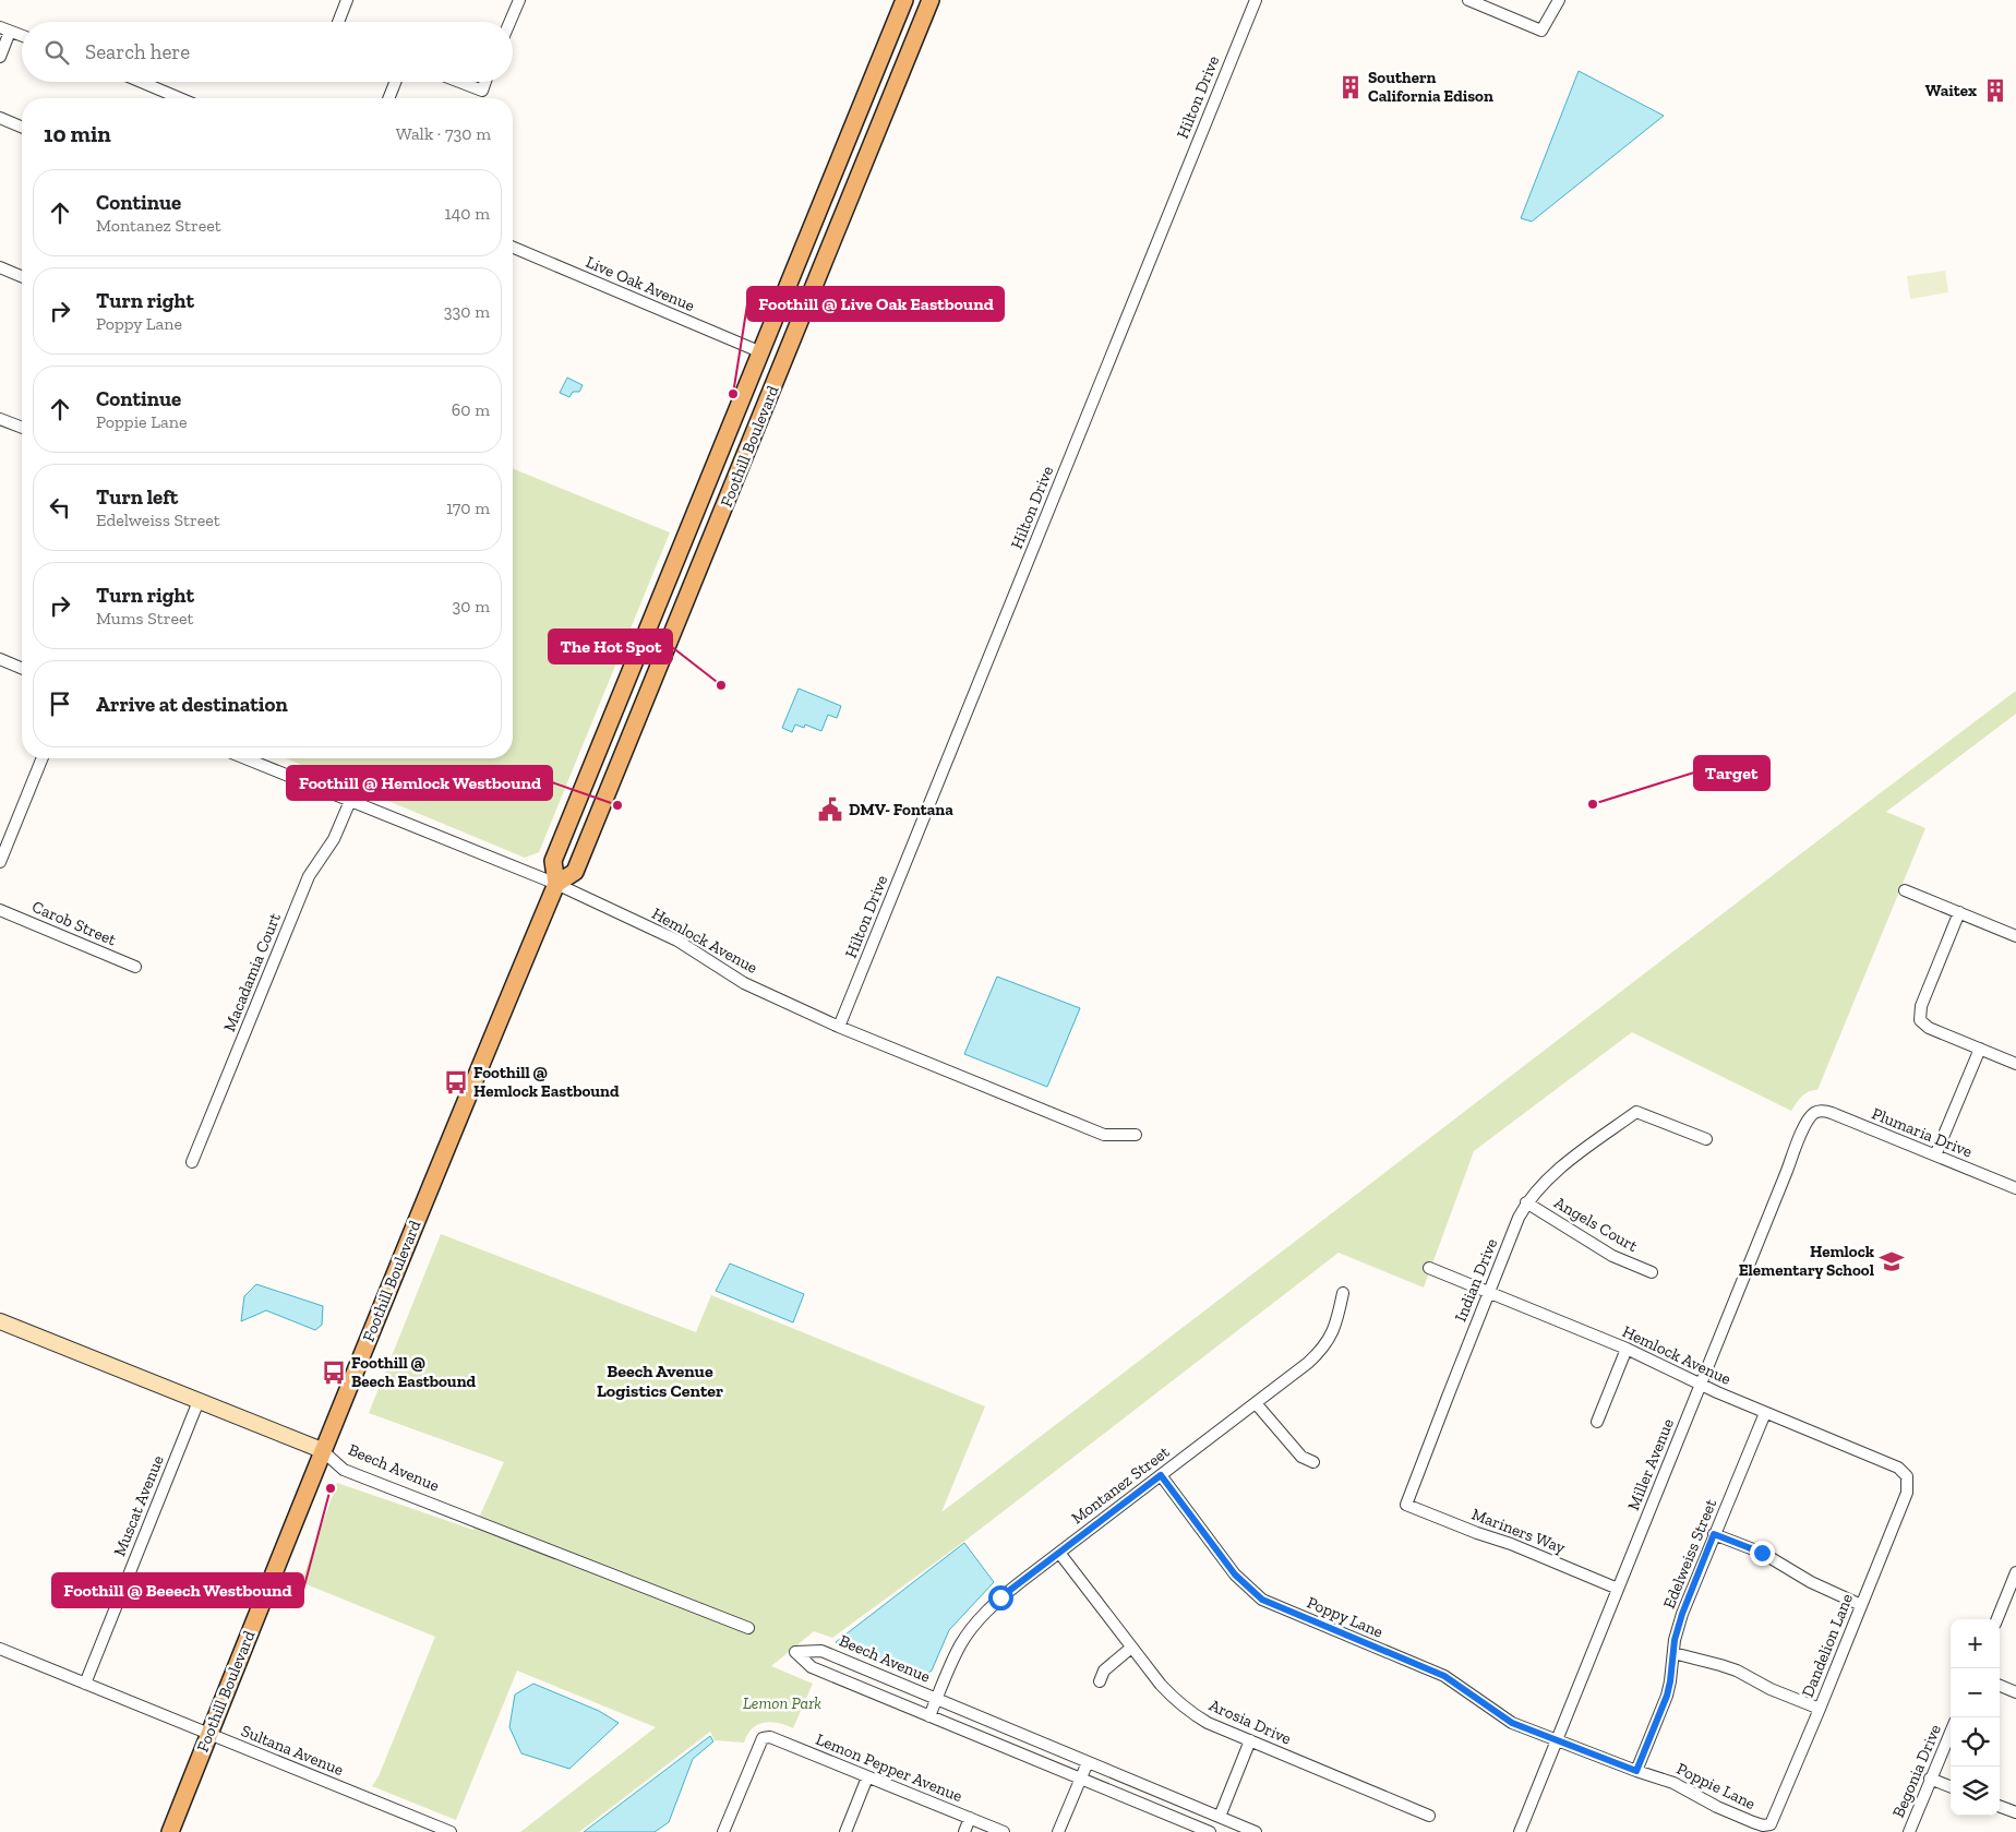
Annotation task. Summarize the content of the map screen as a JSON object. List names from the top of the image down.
{
  "streets": {
    "main road": ["Foothill Boulevard", "Beech Avenue"],
    "street": [
      "Hilton Drive",
      "Live Oak Avenue",
      "Carob Street",
      "Hemlock Avenue",
      "Macadamia Court",
      "Plumaria Drive",
      "Angels Court",
      "Indian Drive",
      "Miller Avenue",
      "Montanez Street",
      "Muscat Avenue",
      "Mariners Way",
      "Edelweiss Street",
      "Poppy Lane",
      "Dandelion Lane",
      "Arosia Drive",
      "Sultana Avenue",
      "Lemon Pepper Avenue",
      "Begonia Drive",
      "Poppie Lane"
    ]
  },
  "crossings": [
    ["Hilton Drive", "Hemlock Avenue"],
    ["Live Oak Avenue", "Foothill Boulevard"],
    ["Foothill Boulevard", "Hemlock Avenue"],
    ["Foothill Boulevard", "Beech Avenue"],
    ["Foothill Boulevard", "Sultana Avenue"],
    ["Hemlock Avenue", "Macadamia Court"],
    ["Hemlock Avenue", "Indian Drive"],
    ["Hemlock Avenue", "Miller Avenue"],
    ["Hemlock Avenue", "Edelweiss Street"],
    ["Hemlock Avenue", "Dandelion Lane"],
    ["Plumaria Drive", "Miller Avenue"],
    ["Angels Court", "Indian Drive"],
    ["Indian Drive", "Mariners Way"],
    ["Miller Avenue", "Mariners Way"],
    ["Miller Avenue", "Poppy Lane"],
    ["Miller Avenue", "Poppie Lane"],
    ["Beech Avenue", "Montanez Street"],
    ["Beech Avenue", "Muscat Avenue"],
    ["Montanez Street", "Poppy Lane"],
    ["Montanez Street", "Arosia Drive"],
    ["Muscat Avenue", "Sultana Avenue"],
    ["Edelweiss Street", "Poppie Lane"],
    ["Poppy Lane", "Poppie Lane"],
    ["Dandelion Lane", "Poppie Lane"]
  ],
  "districts": ["Beech Avenue Logistics Center"],
  "parks": ["Lemon Park"],
  "places": {
    "building": ["Southern California Edison", "Waitex"],
    "other": [
      "Foothill @ Live Oak Eastbound",
      "The Hot Spot",
      "Target",
      "Foothill @ Hemlock Westbound",
      "Foothill @ Beeech Westbound"
    ],
    "public building": ["DMV- Fontana"],
    "bus stop": ["Foothill @ Hemlock Eastbound", "Foothill @ Beech Eastbound"],
    "school or university": ["Hemlock Elementary School"]
  },
  "page": {
    "search": "Search here",
    "heading": ["10 min", "Walk · 730 m"],
    "list": [
      ["Continue", "Montanez Street", "140 m"],
      ["Turn right", "Poppy Lane", "330 m"],
      ["Continue", "Poppie Lane", "60 m"],
      ["Turn left", "Edelweiss Street", "170 m"],
      ["Turn right", "Mums Street", "30 m"],
      "Arrive at destination"
    ],
    "map_buttons": ["+", "−"]
  }
}
